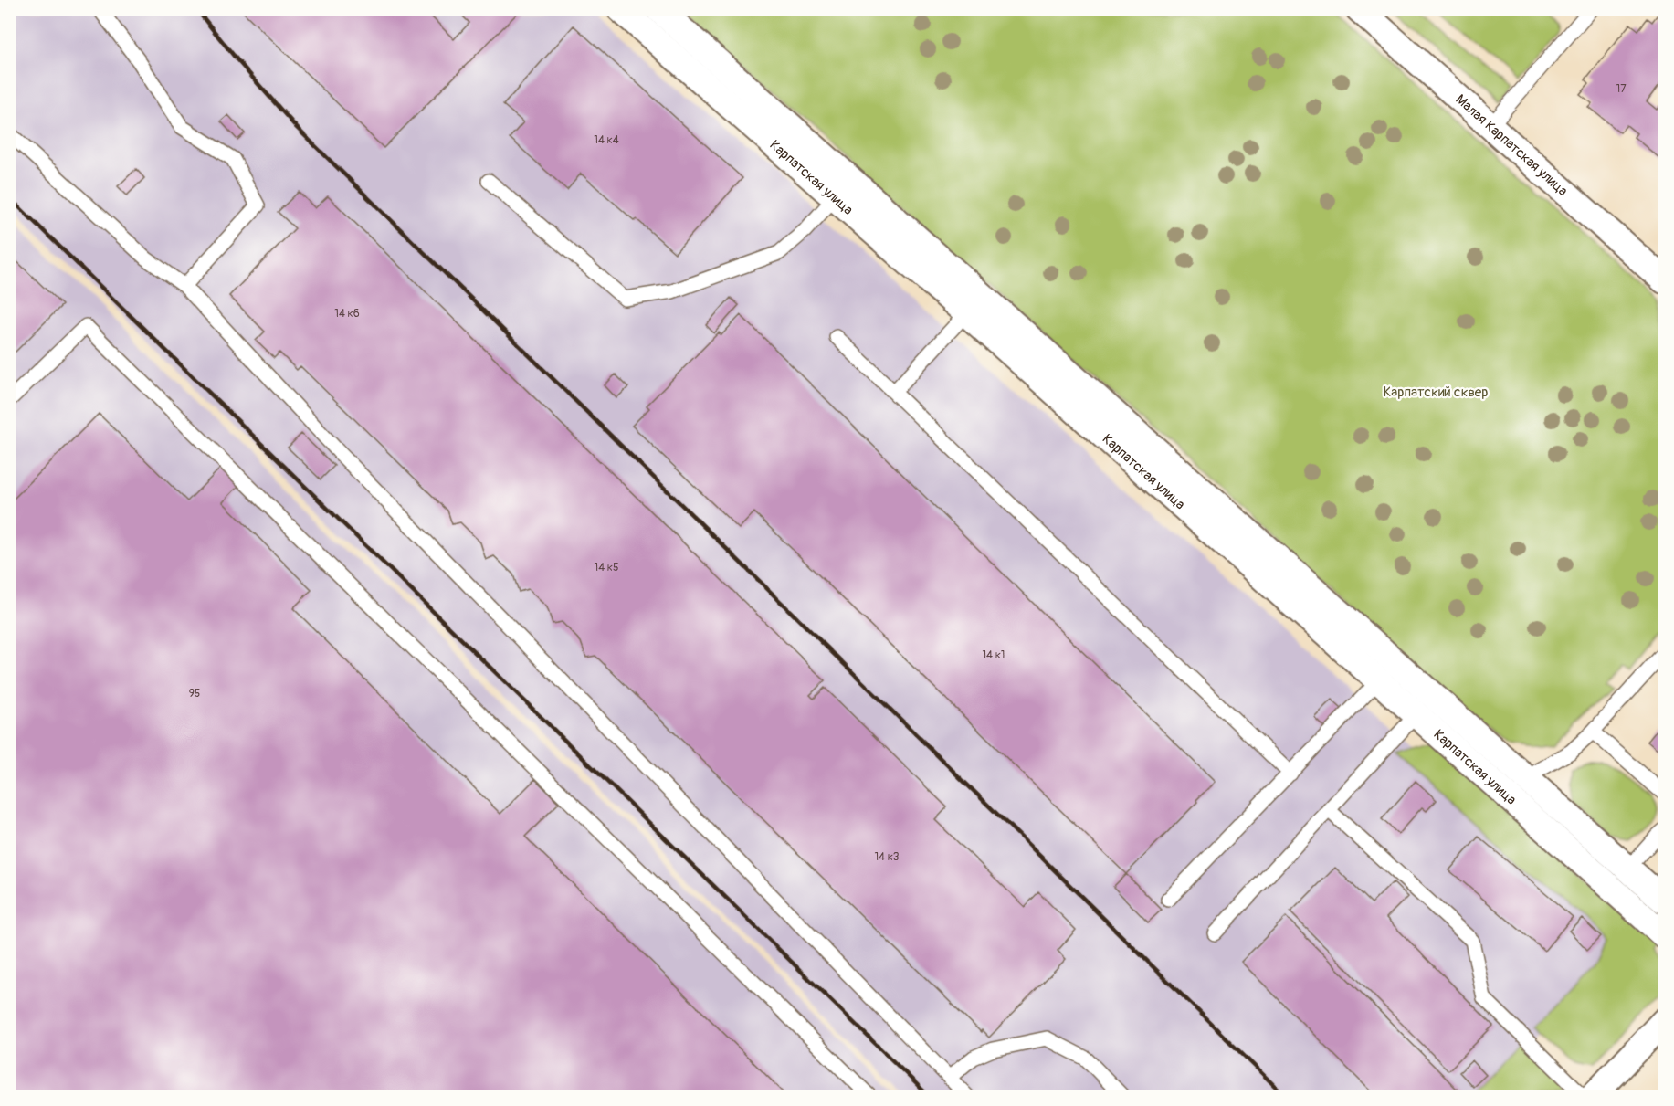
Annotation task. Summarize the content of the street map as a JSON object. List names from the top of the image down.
{
  "streets": {
    "street": ["Малая Карпатская улица", "Карпатская улица"]
  },
  "parks": ["Карпатский сквер"],
  "house_numbers": [
    "17",
    "14 к4",
    "14 к6",
    "14 к5",
    "14 к1",
    "95",
    "14 к3"
  ]
}
